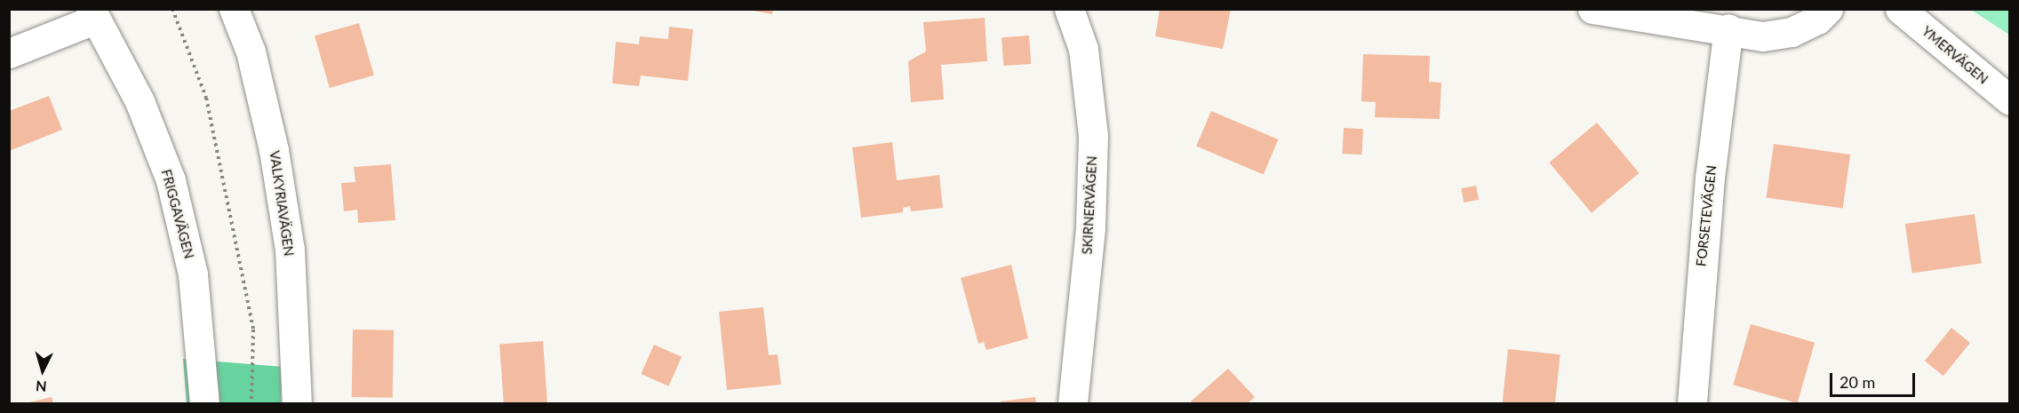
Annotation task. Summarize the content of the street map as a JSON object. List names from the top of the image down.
{
  "streets": {
    "street": [
      "YMERVÄGEN",
      "VALKYRIAVÄGEN",
      "SKIRNERVÄGEN",
      "FRIGGAVÄGEN",
      "FORSETEVÄGEN"
    ]
  },
  "scale_bar": "20 m",
  "north": "bottom"
}
